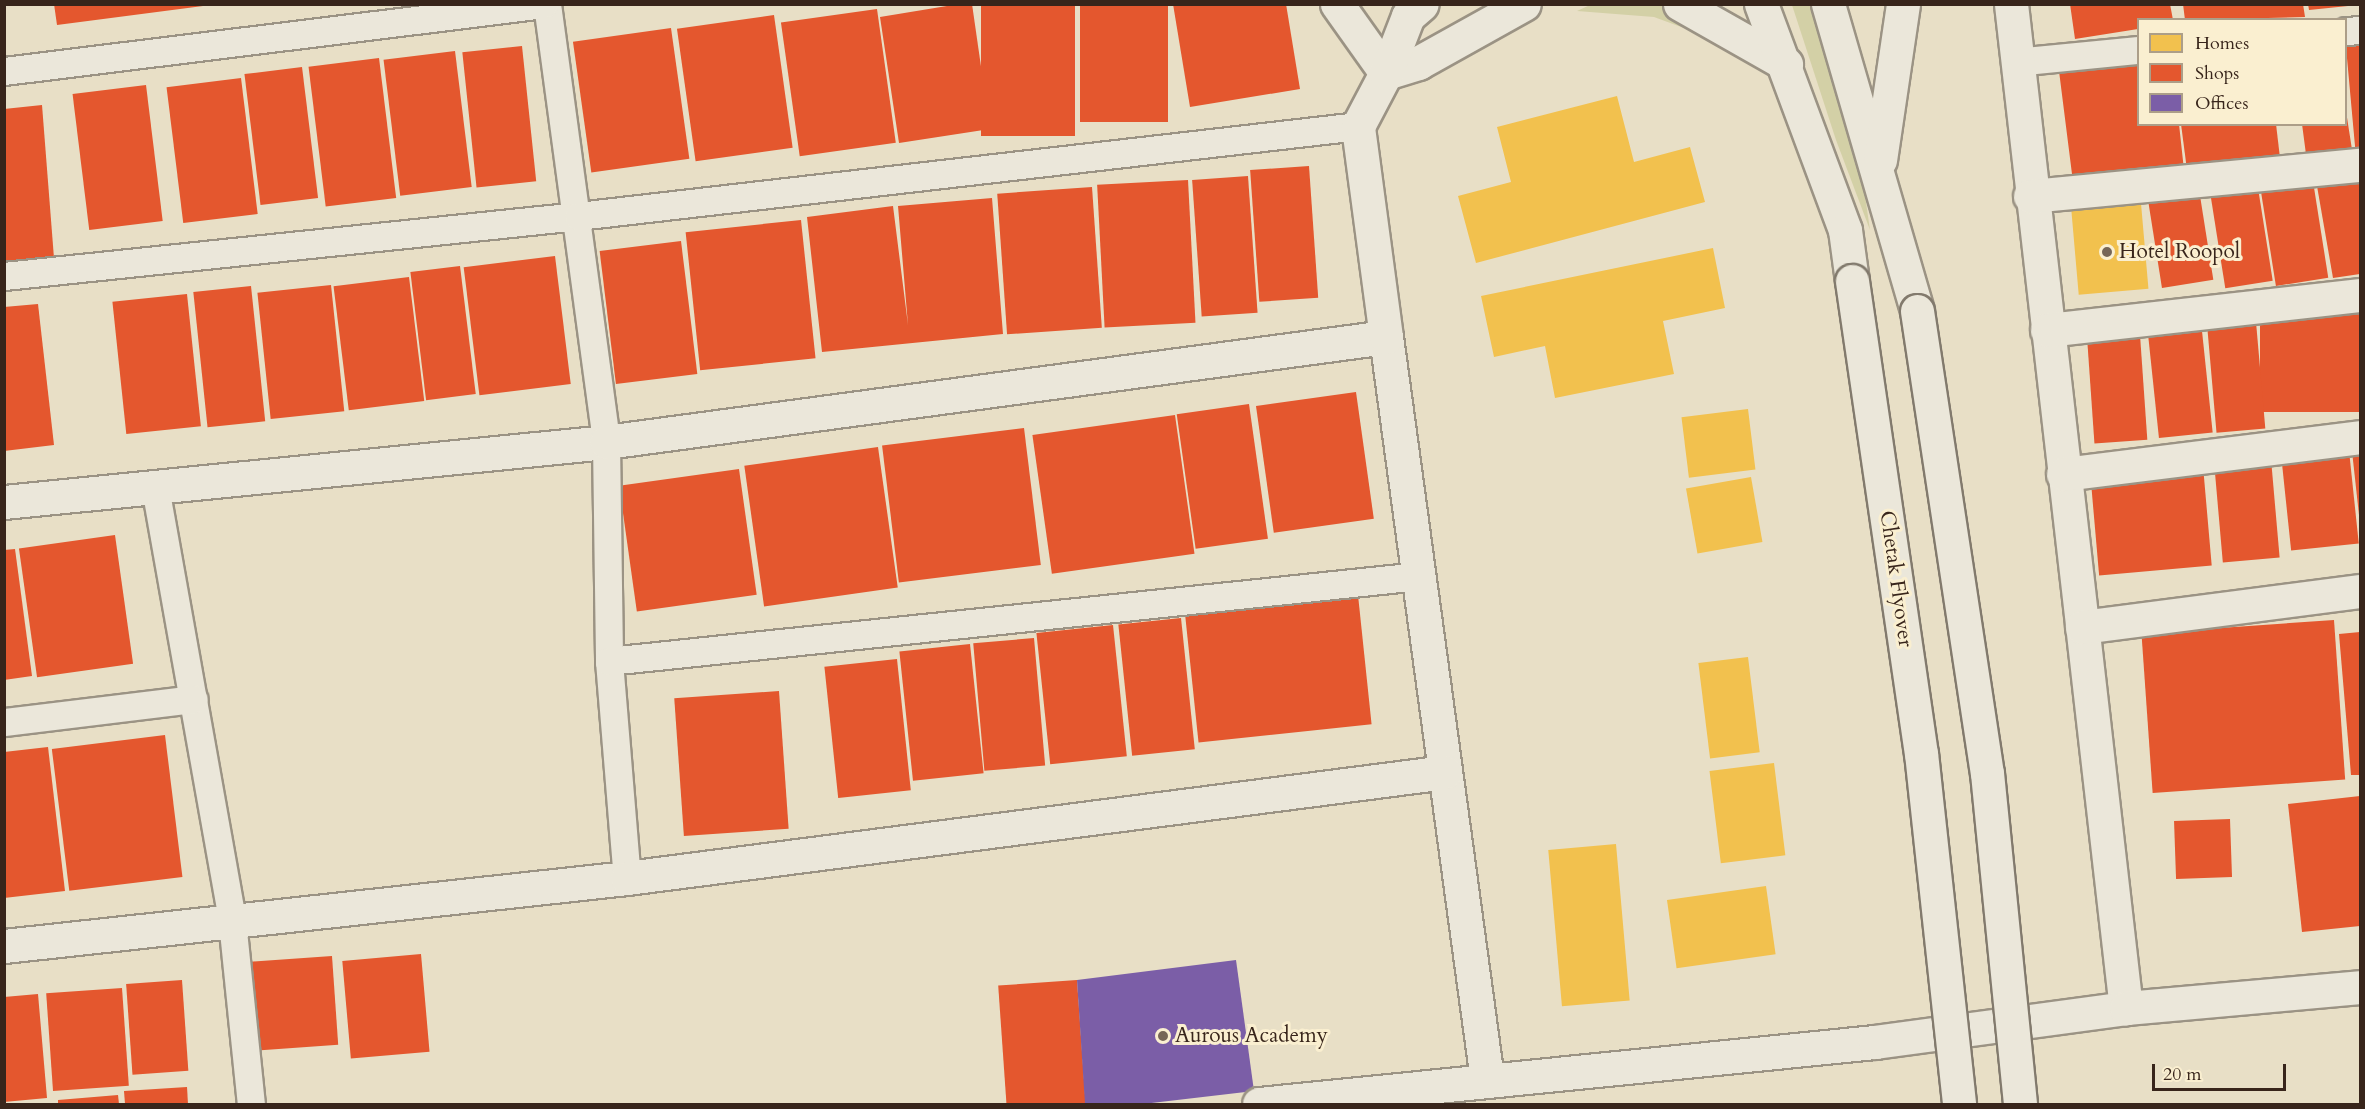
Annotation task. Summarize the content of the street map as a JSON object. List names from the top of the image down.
{
  "streets": {
    "street": ["Chetak Flyover"]
  },
  "places": ["Hotel Roopol", "Aurous Academy"],
  "legend": ["Homes", "Shops", "Offices"],
  "scale_bar": "20 m"
}
